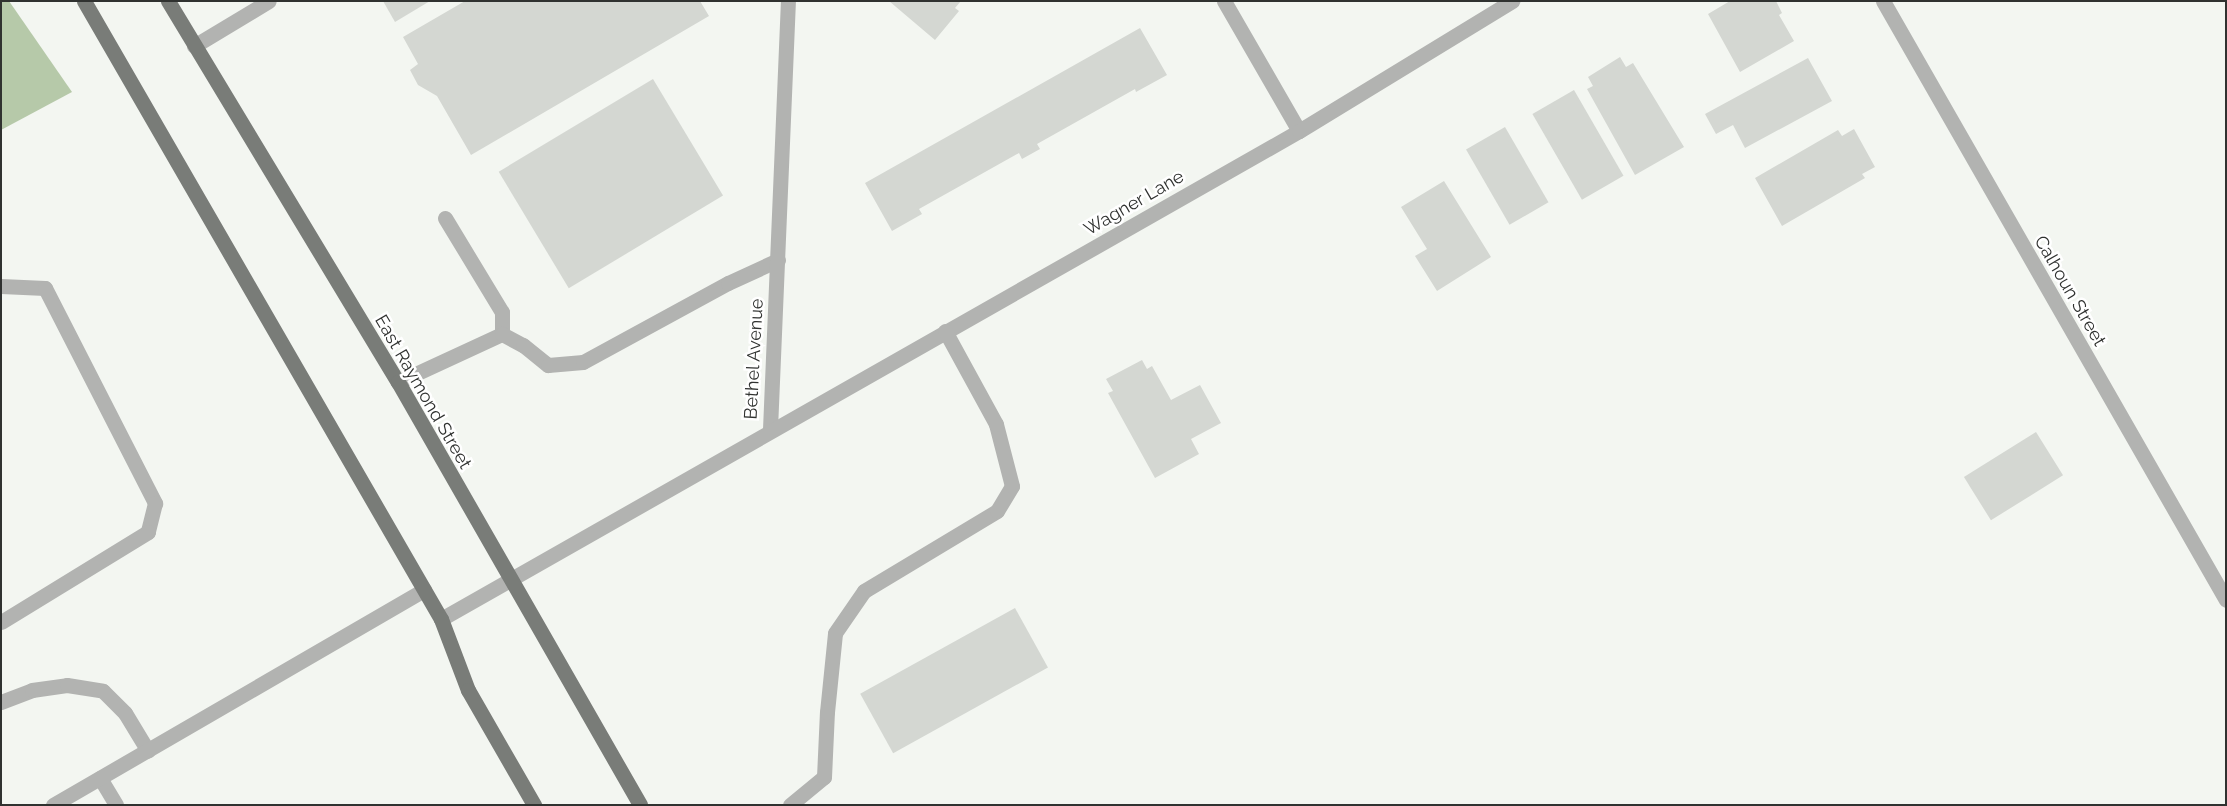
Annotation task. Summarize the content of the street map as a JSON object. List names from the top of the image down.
{
  "streets": {
    "main road": ["East Raymond Street"],
    "street": ["Wagner Lane", "Calhoun Street", "Bethel Avenue"]
  },
  "crossings": [
    ["Wagner Lane", "Bethel Avenue"],
    ["Bethel Avenue", "East Raymond Street"]
  ]
}
